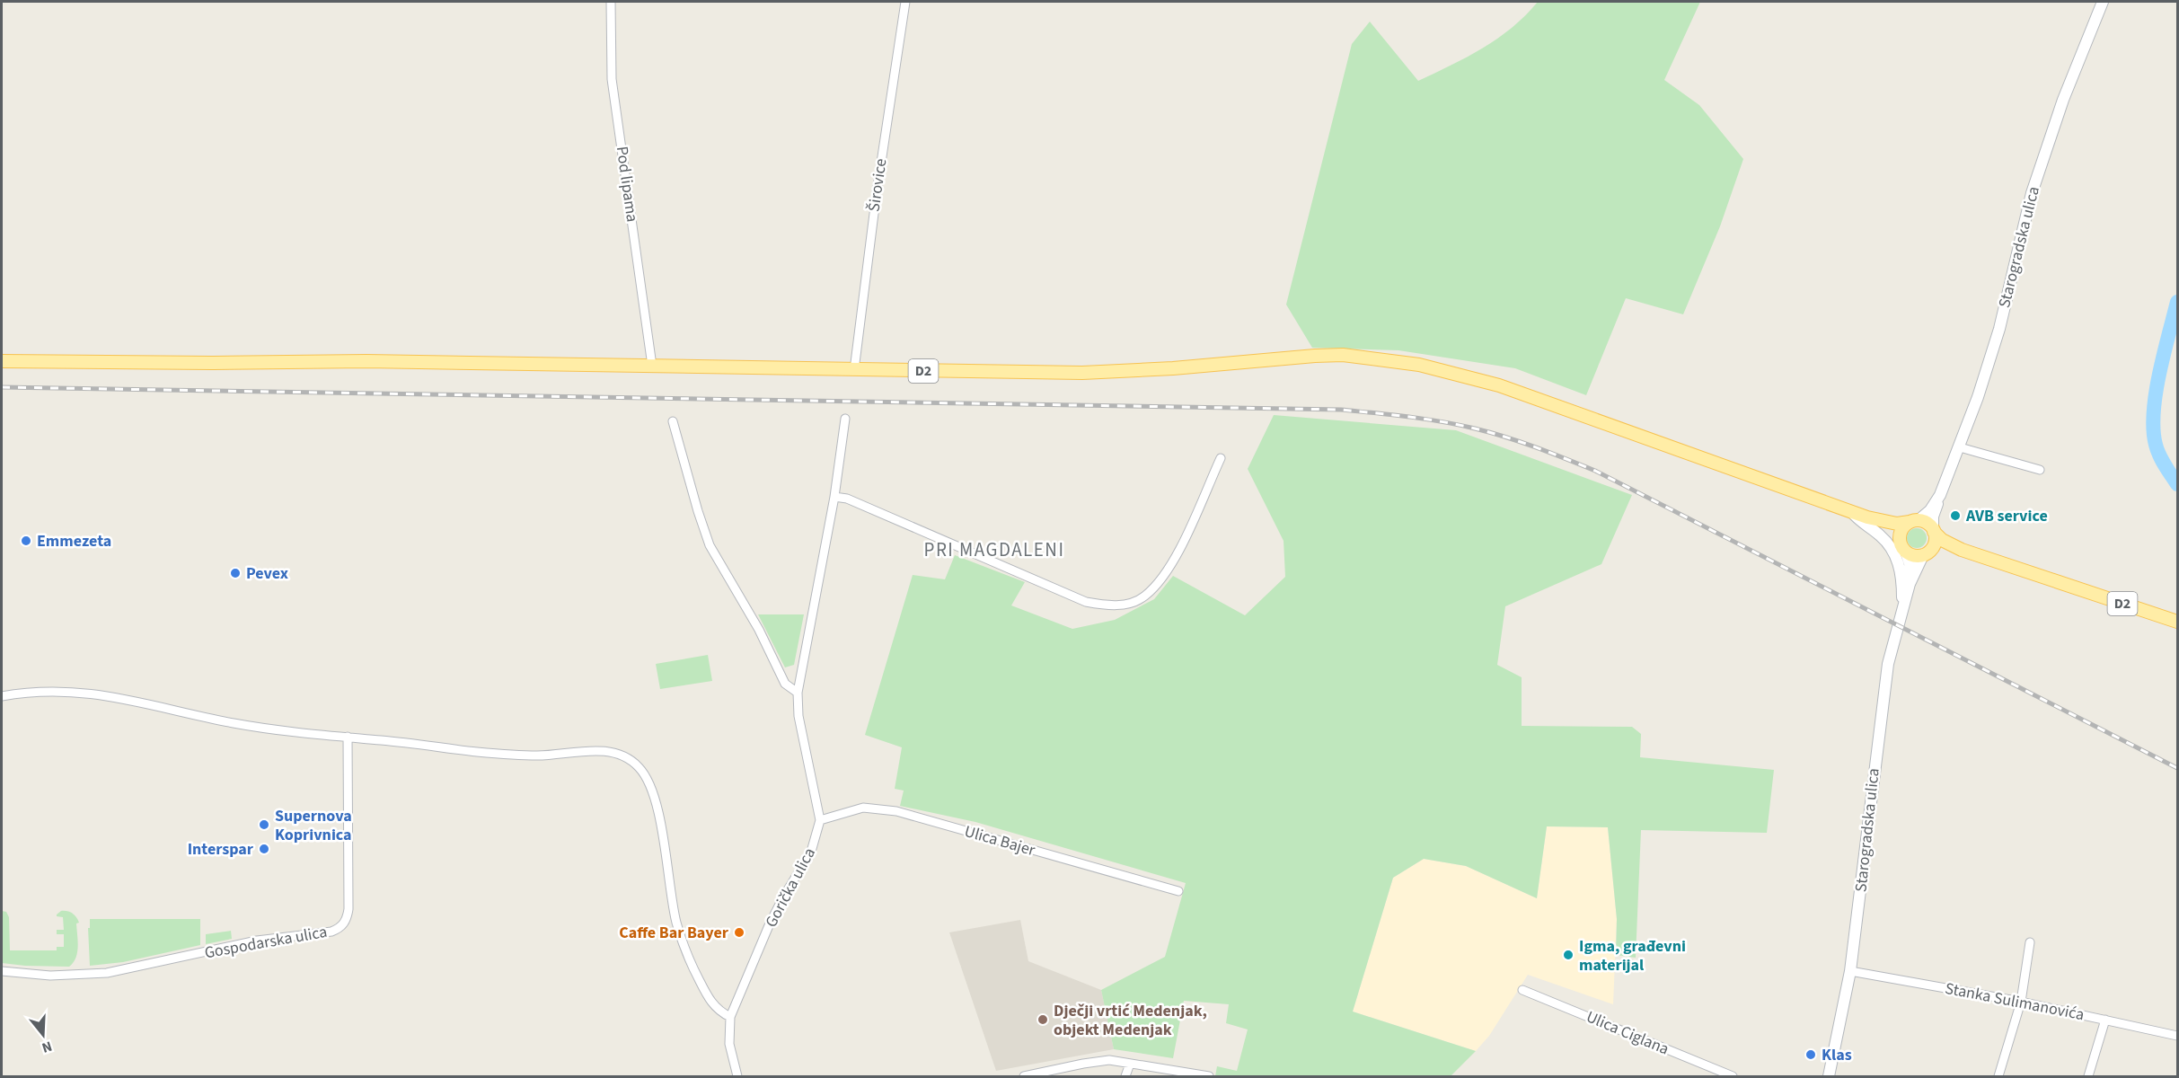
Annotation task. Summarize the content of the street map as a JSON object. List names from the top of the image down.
{
  "streets": {
    "main road": ["Starogradska ulica", "D2"],
    "street": [
      "Pod lipama",
      "Širovice",
      "Ulica Bajer",
      "Gorička ulica",
      "Gospodarska ulica",
      "Stanka Sulimanovića",
      "Ulica Ciglana"
    ]
  },
  "crossings": [
    ["Pod lipama", "D2"],
    ["Širovice", "D2"],
    ["Starogradska ulica", "D2"],
    ["Starogradska ulica", "Stanka Sulimanovića"],
    ["Ulica Bajer", "Gorička ulica"]
  ],
  "districts": ["PRI MAGDALENI"],
  "places": [
    "AVB service",
    "Emmezeta",
    "Pevex",
    "Supernova Koprivnica",
    "Interspar",
    "Caffe Bar Bayer",
    "Igma, građevni materijal",
    "Dječji vrtić Medenjak, objekt Medenjak",
    "Klas"
  ],
  "north": "bottom"
}
